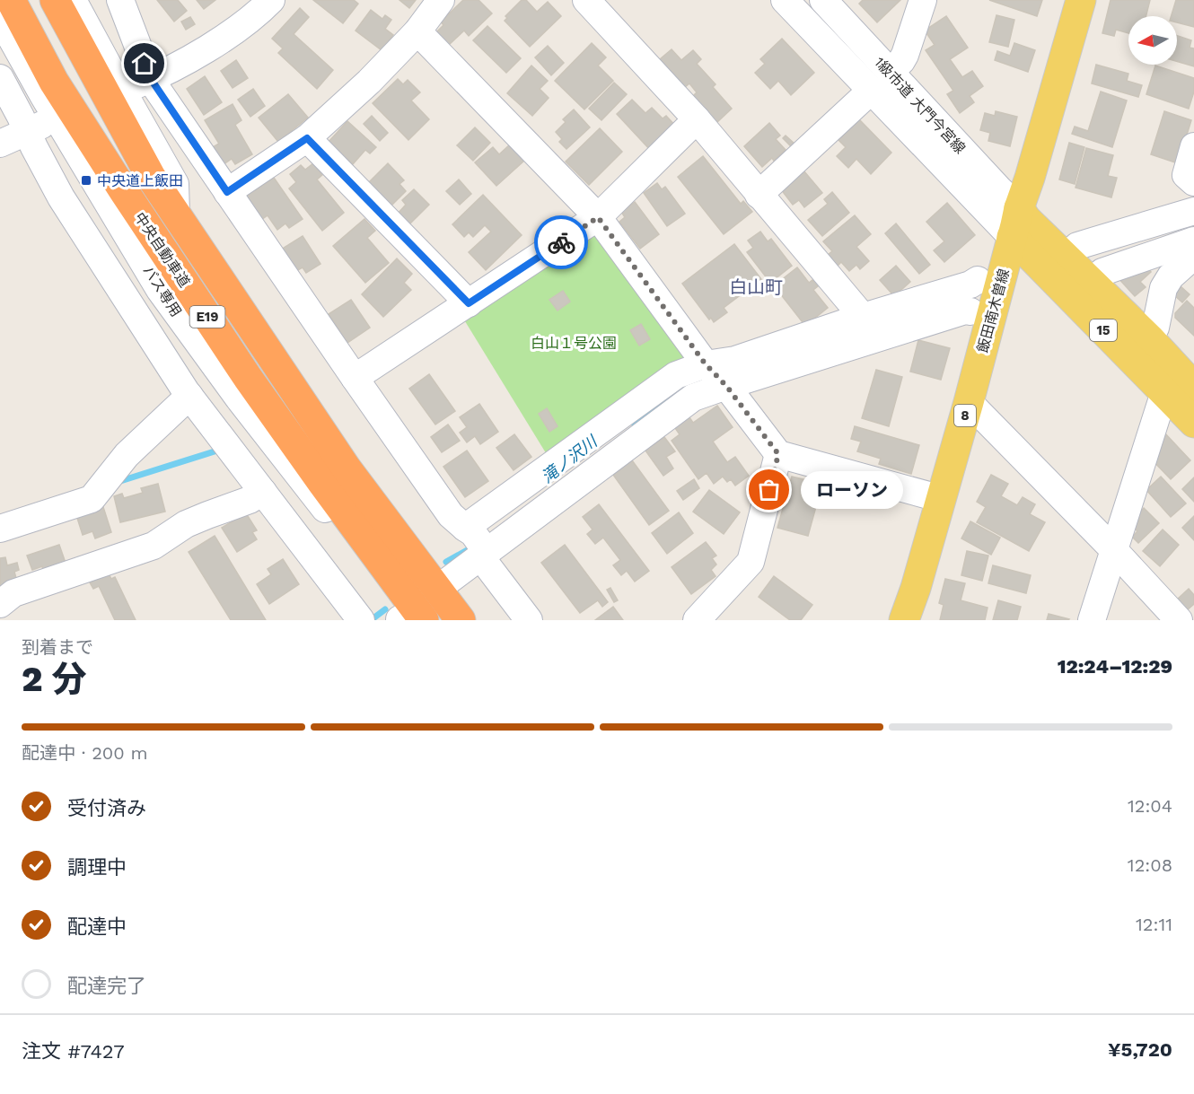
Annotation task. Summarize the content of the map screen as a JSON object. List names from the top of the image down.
{
  "streets": {
    "highway": ["中央自動車道", "E19"],
    "main road": ["飯田南木曽線", "15", "8"],
    "street": ["1級市道 大門今宮線", "バス専用"]
  },
  "crossings": [
    ["1級市道 大門今宮線", "飯田南木曽線"],
    ["1級市道 大門今宮線", "15"],
    ["中央自動車道", "バス専用"],
    ["飯田南木曽線", "15"]
  ],
  "districts": ["白山町"],
  "water": ["滝ノ沢川"],
  "parks": ["白山１号公園"],
  "places": {
    "transit": ["中央道上飯田"],
    "other": ["ローソン"]
  },
  "north": "left",
  "page": {
    "bubble": "ローソン",
    "heading": ["2 分", "到着まで", "12:24–12:29"],
    "panel": ["注文 #7427", "¥5,720"],
    "bar": "配達中 · 200 m",
    "list": [
      ["受付済み", "12:04"],
      ["調理中", "12:08"],
      ["配達中", "12:11"],
      "配達完了"
    ]
  }
}
